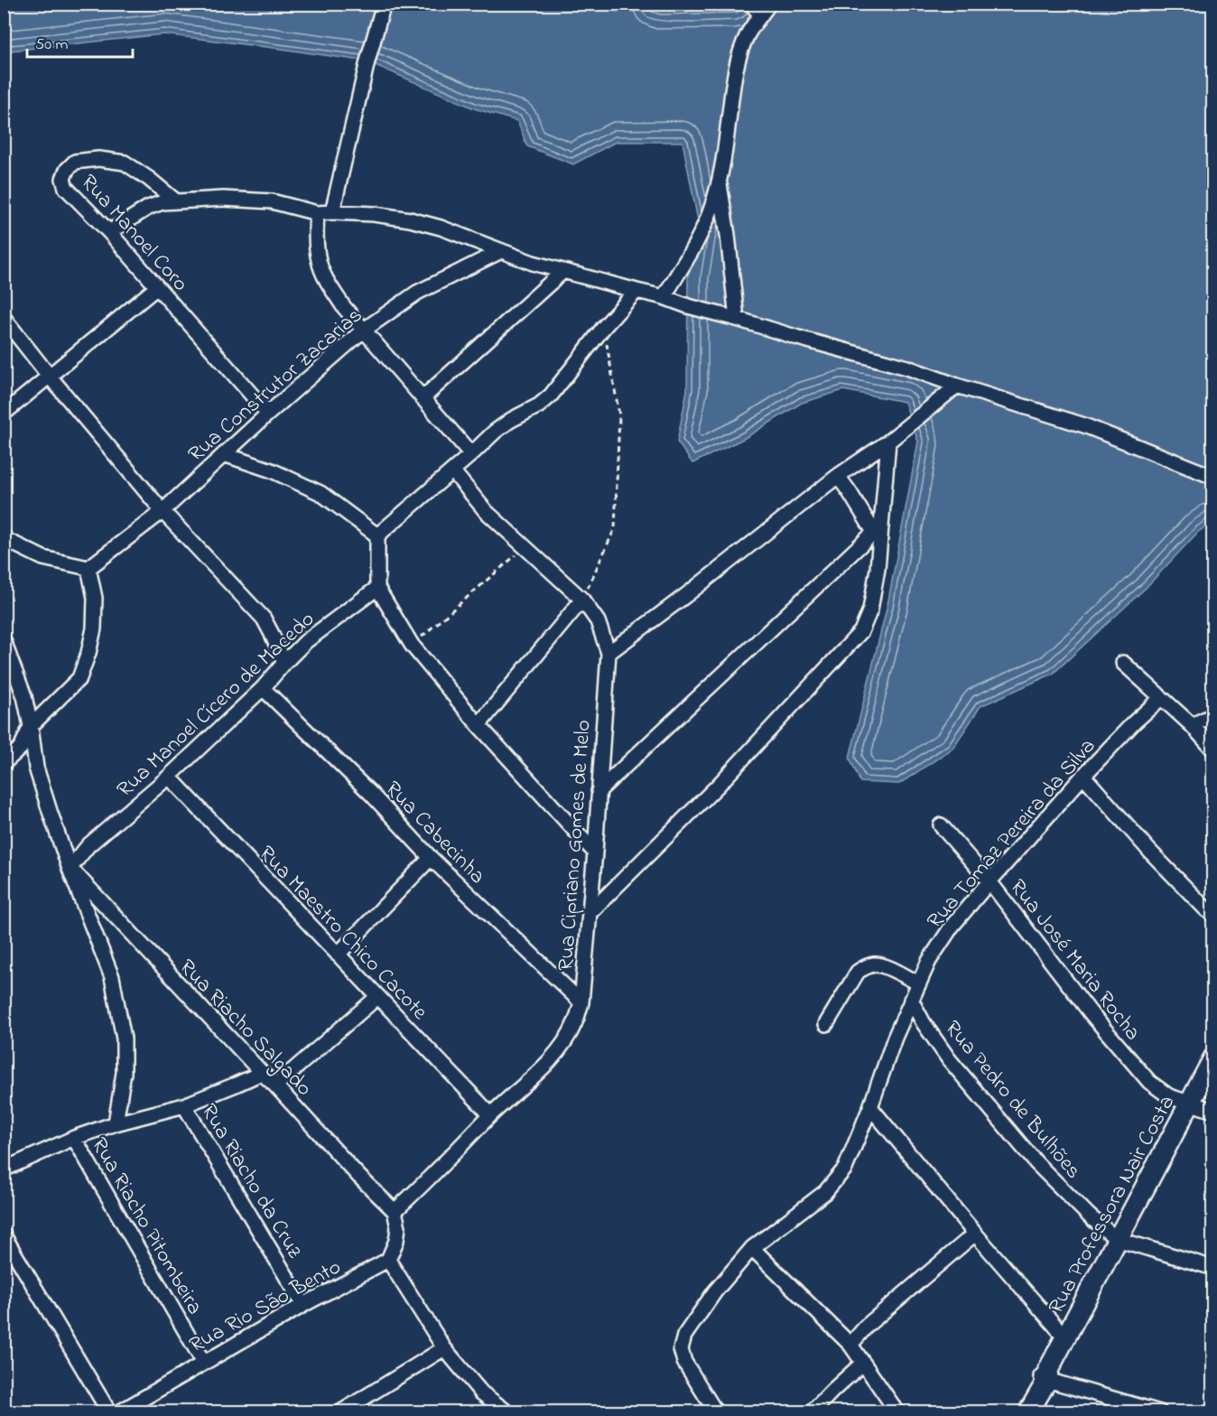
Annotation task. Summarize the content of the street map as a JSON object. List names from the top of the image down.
{
  "streets": {
    "main road": ["Rua Professora Nair Costa"],
    "street": [
      "Rua Manoel Coro",
      "Rua Construtor Zacarias",
      "Rua Manoel Cícero de Macedo",
      "Rua Cabecinha",
      "Rua Tomaz Pereira da Silva",
      "Rua Cipriano Gomes de Melo",
      "Rua Maestro Chico Cacote",
      "Rua José Maria Rocha",
      "Rua Riacho Salgado",
      "Rua Pedro de Bulhões",
      "Rua Riacho da Cruz",
      "Rua Riacho Pitombeira",
      "Rua Rio São Bento"
    ]
  },
  "crossings": [
    ["Rua Manoel Coro", "Rua Construtor Zacarias"],
    ["Rua Manoel Cícero de Macedo", "Rua Cabecinha"],
    ["Rua Manoel Cícero de Macedo", "Rua Maestro Chico Cacote"],
    ["Rua Manoel Cícero de Macedo", "Rua Riacho Salgado"],
    ["Rua Cabecinha", "Rua Cipriano Gomes de Melo"],
    ["Rua Tomaz Pereira da Silva", "Rua José Maria Rocha"],
    ["Rua Tomaz Pereira da Silva", "Rua Pedro de Bulhões"],
    ["Rua Cipriano Gomes de Melo", "Rua Maestro Chico Cacote"],
    ["Rua Cipriano Gomes de Melo", "Rua Riacho Salgado"],
    ["Rua José Maria Rocha", "Rua Professora Nair Costa"],
    ["Rua Pedro de Bulhões", "Rua Professora Nair Costa"],
    ["Rua Riacho da Cruz", "Rua Rio São Bento"],
    ["Rua Riacho Pitombeira", "Rua Rio São Bento"]
  ],
  "scale_bar": "50 m"
}
